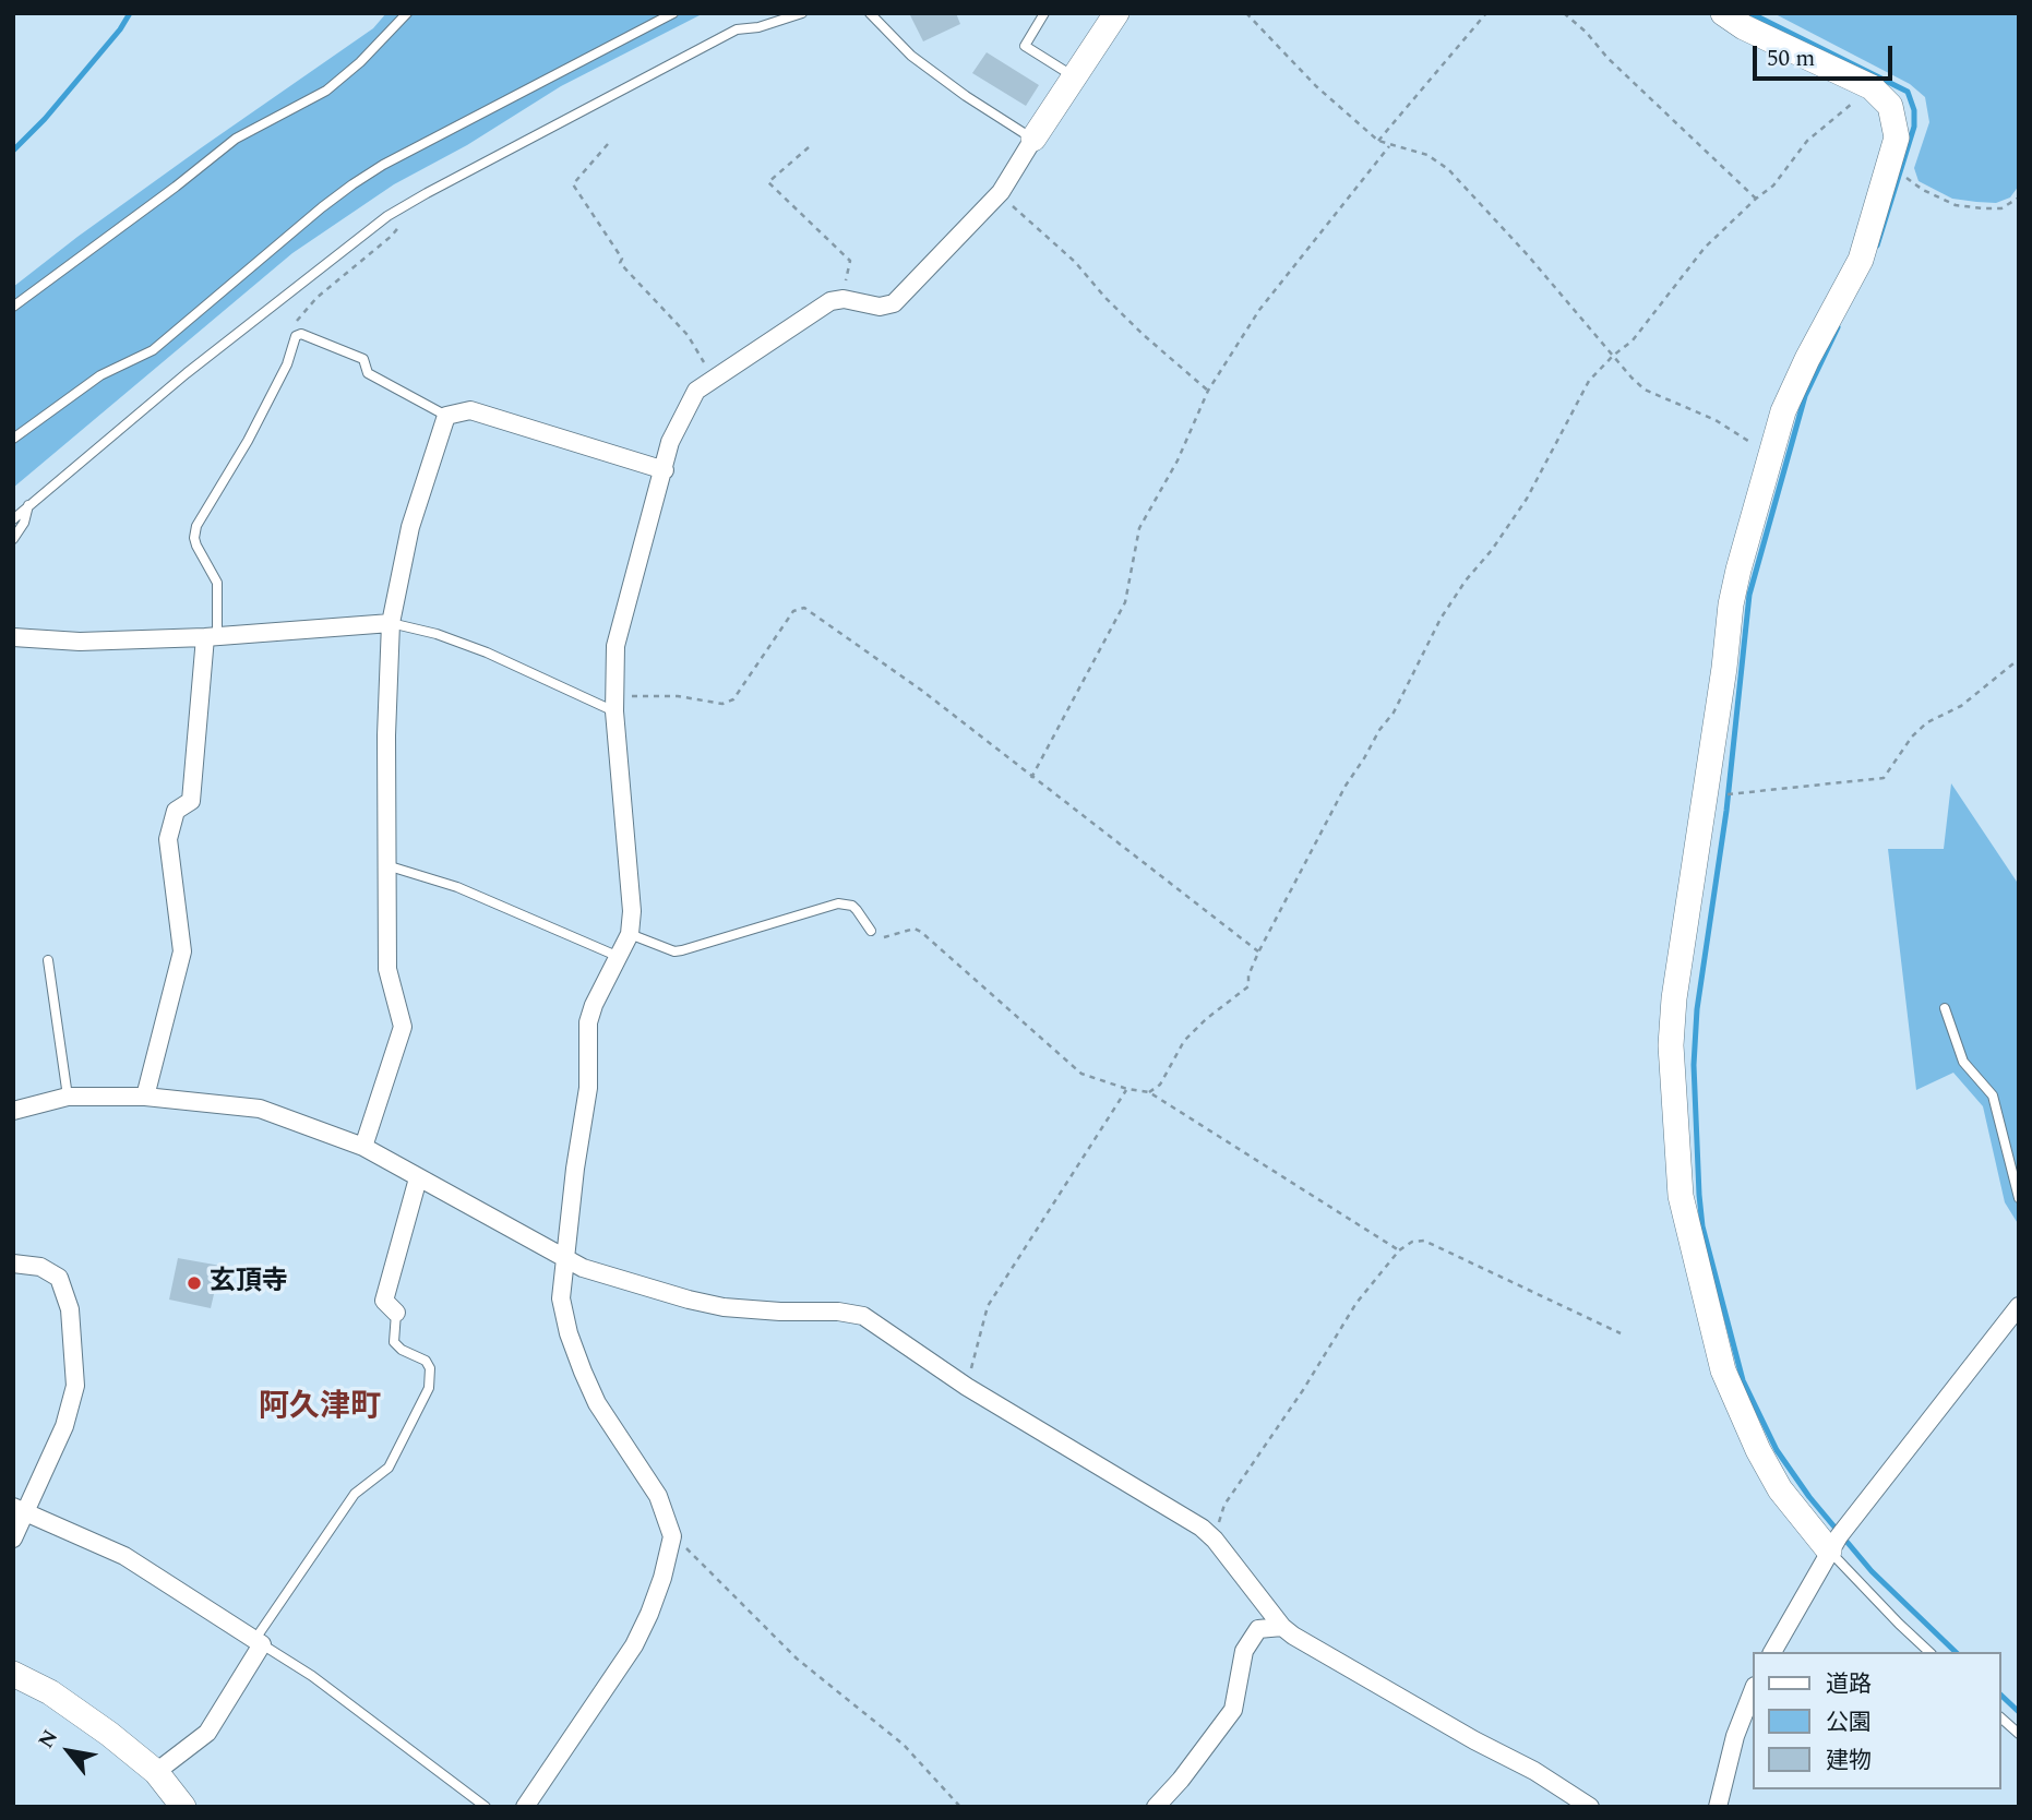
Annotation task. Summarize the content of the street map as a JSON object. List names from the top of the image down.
{
  "districts": ["阿久津町"],
  "places": ["玄頂寺"],
  "legend": ["道路", "公園", "建物"],
  "scale_bar": "50 m",
  "north": "top left"
}
